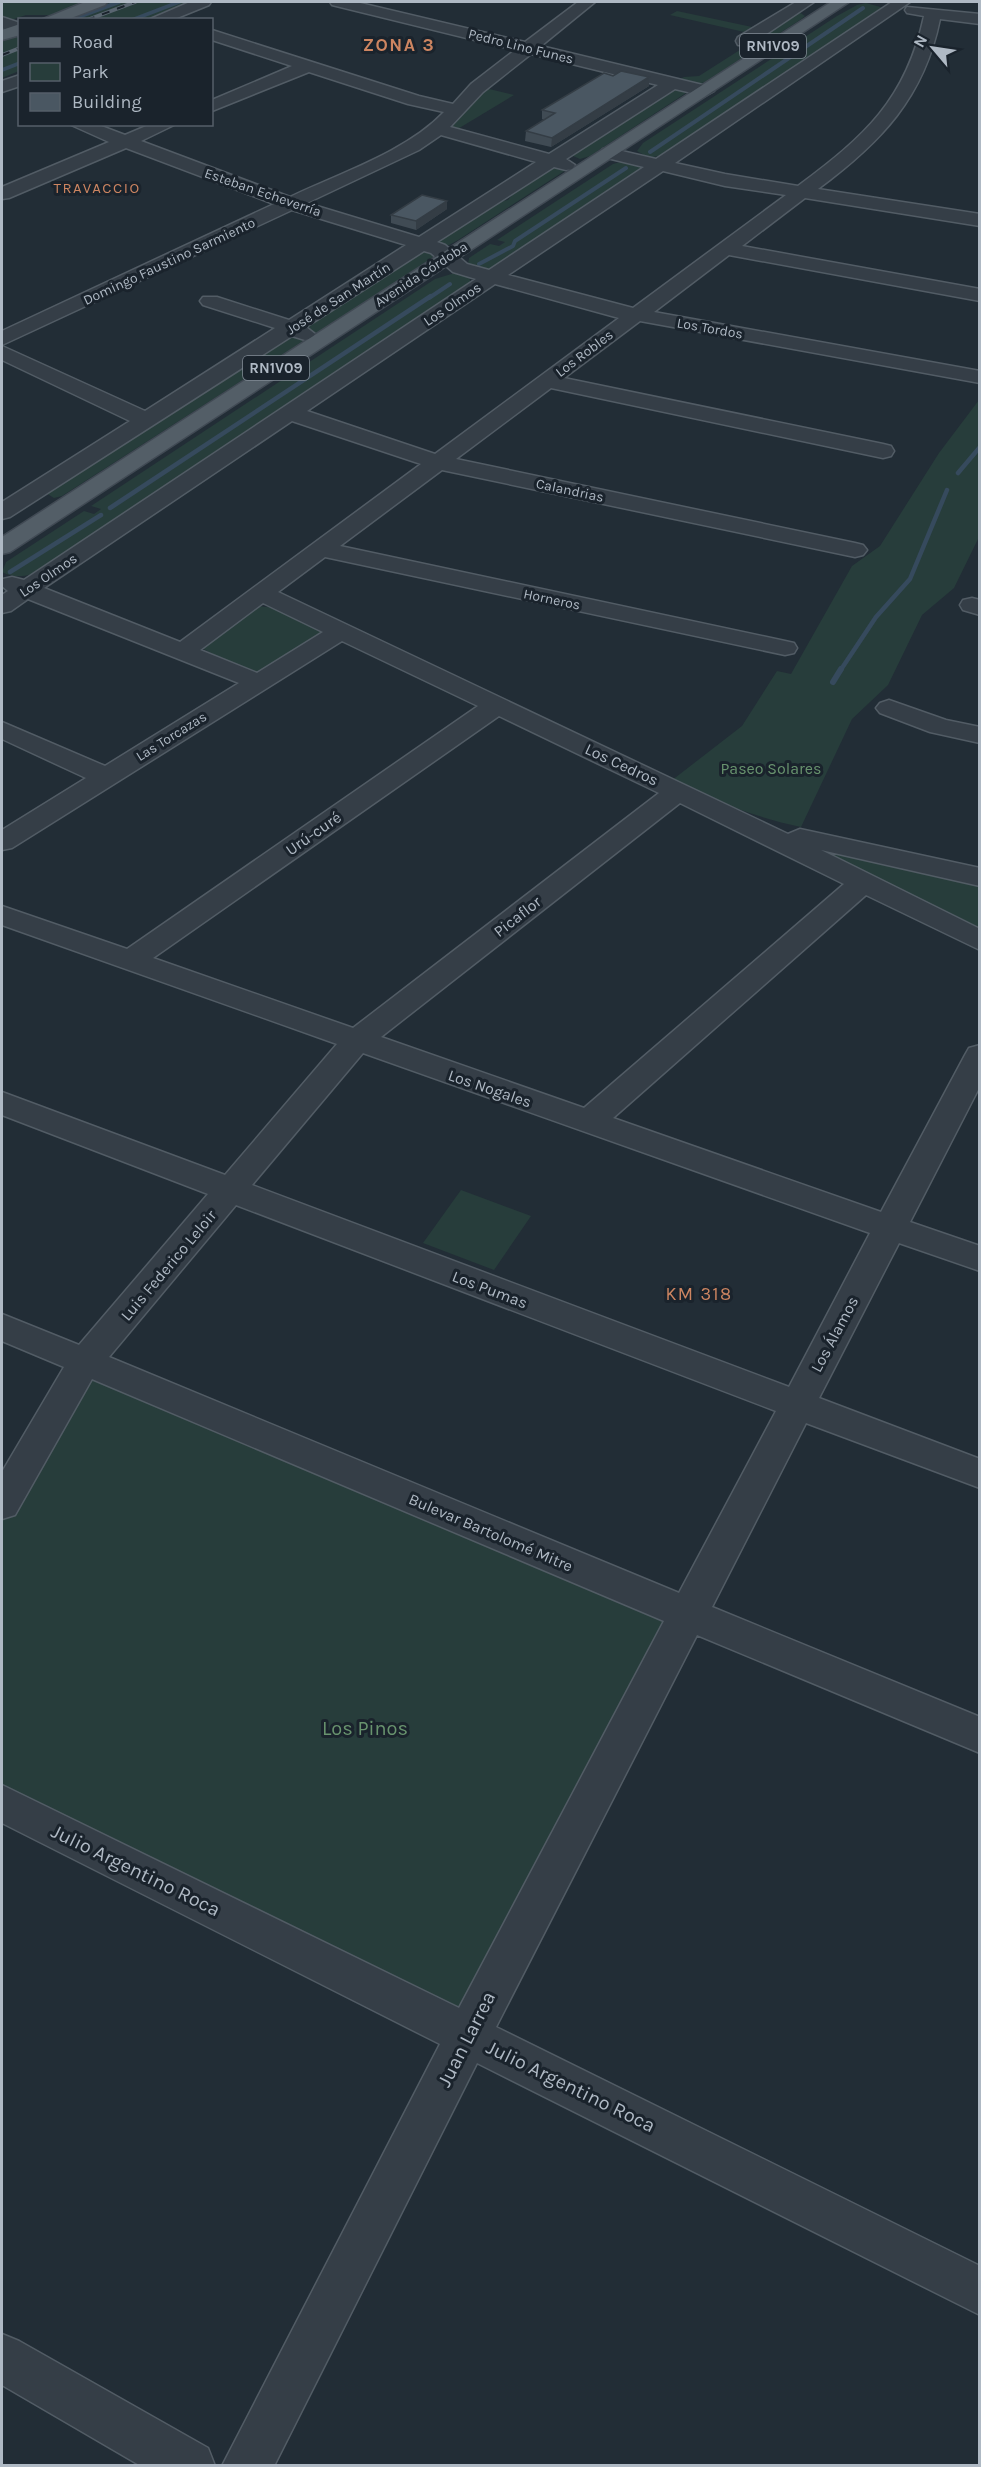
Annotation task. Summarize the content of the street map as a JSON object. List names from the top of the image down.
{
  "streets": {
    "main road": ["RN1V09", "Avenida Córdoba"],
    "street": [
      "Pedro Lino Funes",
      "Esteban Echeverría",
      "Domingo Faustino Sarmiento",
      "José de San Martín",
      "Los Olmos",
      "Los Tordos",
      "Los Robles",
      "Calandrias",
      "Horneros",
      "Las Torcazas",
      "Los Cedros",
      "Urú-curé",
      "Picaflor",
      "Los Nogales",
      "Luis Federico Leloir",
      "Los Pumas",
      "Los Álamos",
      "Bulevar Bartolomé Mitre",
      "Julio Argentino Roca",
      "Juan Larrea"
    ]
  },
  "crossings": [
    ["Pedro Lino Funes", "Domingo Faustino Sarmiento"],
    ["Pedro Lino Funes", "Avenida Córdoba"],
    ["Pedro Lino Funes", "José de San Martín"],
    ["Esteban Echeverría", "Domingo Faustino Sarmiento"],
    ["Esteban Echeverría", "Avenida Córdoba"],
    ["Esteban Echeverría", "José de San Martín"],
    ["Esteban Echeverría", "Los Tordos"],
    ["Avenida Córdoba", "Los Tordos"],
    ["Los Olmos", "Los Tordos"],
    ["Los Olmos", "Calandrias"],
    ["Los Tordos", "Los Robles"],
    ["Los Robles", "Calandrias"],
    ["Los Robles", "Horneros"],
    ["Los Robles", "Los Cedros"],
    ["Las Torcazas", "Los Cedros"],
    ["Los Cedros", "Urú-curé"],
    ["Los Cedros", "Picaflor"],
    ["Urú-curé", "Los Nogales"],
    ["Picaflor", "Los Nogales"],
    ["Picaflor", "Luis Federico Leloir"],
    ["Los Nogales", "Luis Federico Leloir"],
    ["Los Nogales", "Los Álamos"],
    ["Luis Federico Leloir", "Los Pumas"],
    ["Luis Federico Leloir", "Bulevar Bartolomé Mitre"],
    ["Los Pumas", "Los Álamos"],
    ["Los Álamos", "Bulevar Bartolomé Mitre"],
    ["Los Álamos", "Juan Larrea"],
    ["Bulevar Bartolomé Mitre", "Juan Larrea"],
    ["Julio Argentino Roca", "Juan Larrea"]
  ],
  "districts": ["ZONA 3", "TRAVACCIO", "KM 318"],
  "parks": ["Paseo Solares", "Los Pinos"],
  "legend": ["Road", "Park", "Building"],
  "north": "top left"
}
